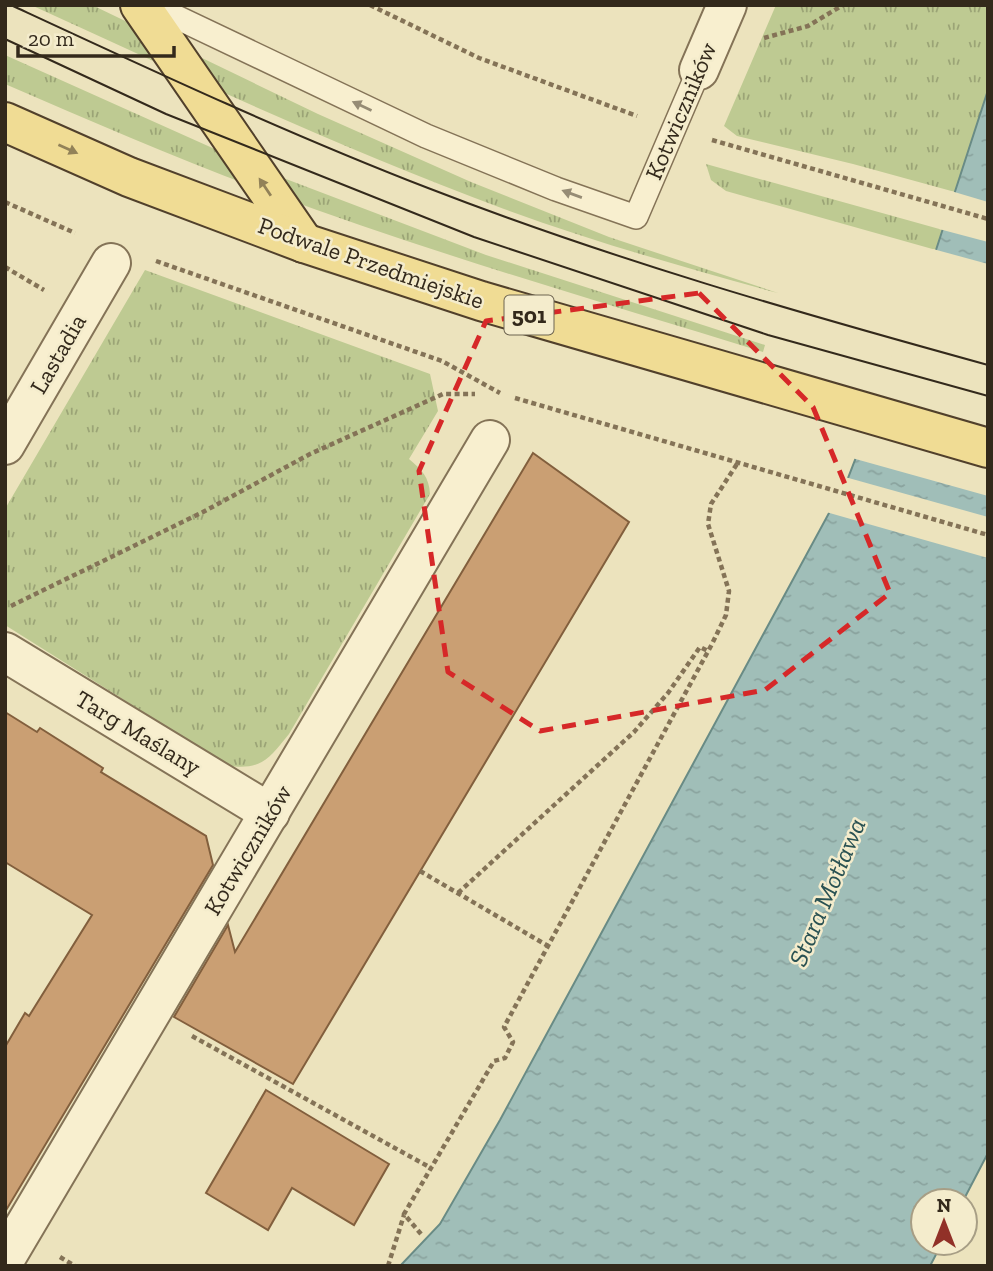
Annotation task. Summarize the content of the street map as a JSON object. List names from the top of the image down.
{
  "streets": {
    "main road": ["Podwale Przedmiejskie", "501"],
    "street": ["Kotwiczników", "Lastadia", "Targ Maślany"]
  },
  "crossings": [
    ["Kotwiczników", "Targ Maślany"]
  ],
  "water": ["Stara Motława"],
  "scale_bar": "20 m",
  "north": "top"
}
